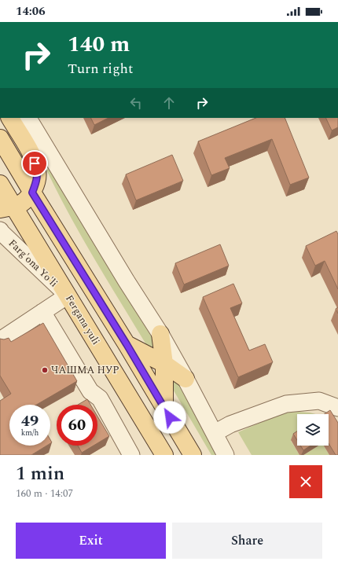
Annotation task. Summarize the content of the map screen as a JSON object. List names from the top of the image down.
{
  "streets": {
    "main road": ["Fergana yuli"],
    "street": ["Farg'ona Yo'li"]
  },
  "crossings": [
    ["Farg'ona Yo'li", "Fergana yuli"]
  ],
  "places": ["ЧАШМА НУР"],
  "page": {
    "status": "14:06",
    "turn": ["140 m", "Turn right"],
    "speed": "49 km/h",
    "limit": "60",
    "heading": ["1 min", "160 m · 14:07"],
    "buttons": ["Exit", "Share"]
  }
}
